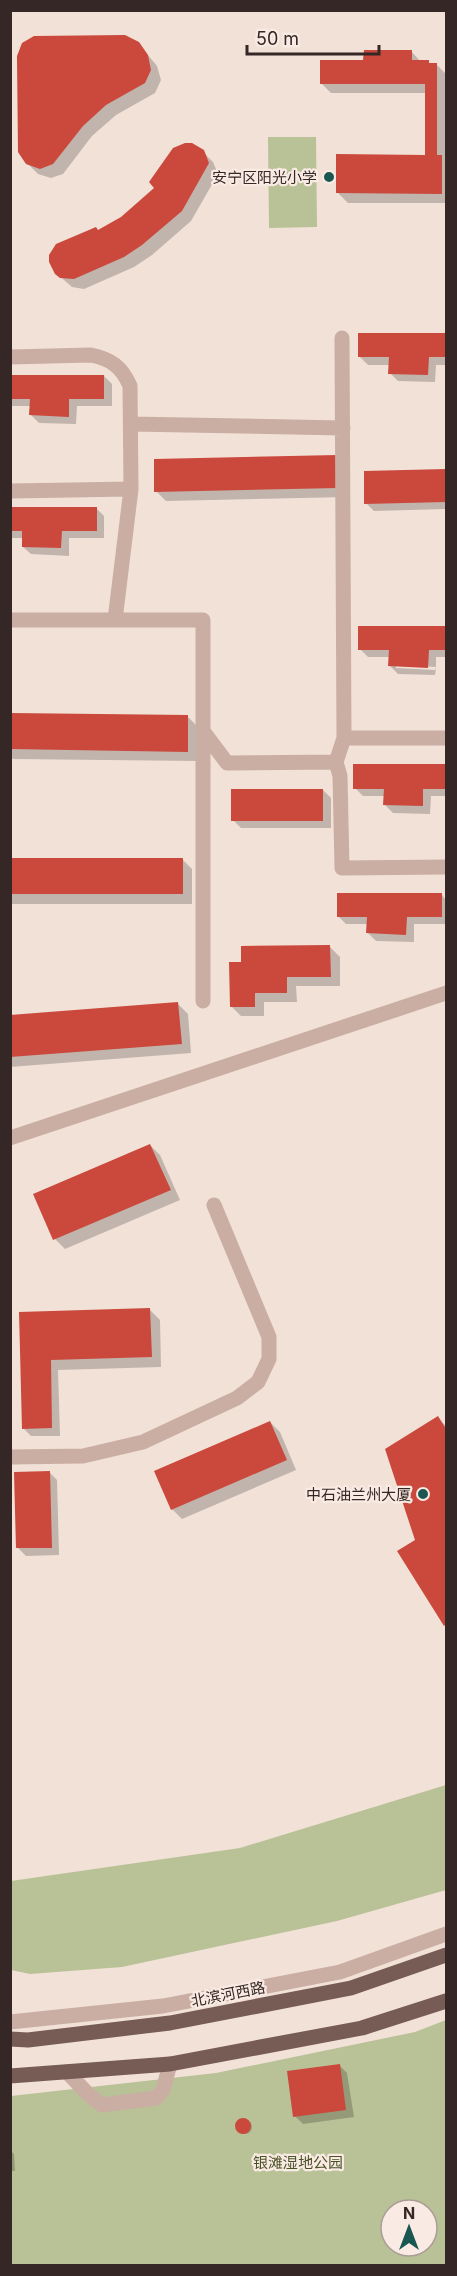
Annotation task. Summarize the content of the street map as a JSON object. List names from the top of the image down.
{
  "streets": {
    "main road": ["北滨河西路"]
  },
  "parks": ["银滩湿地公园"],
  "places": ["安宁区阳光小学", "中石油兰州大厦"],
  "scale_bar": "50 m",
  "north": "top"
}
